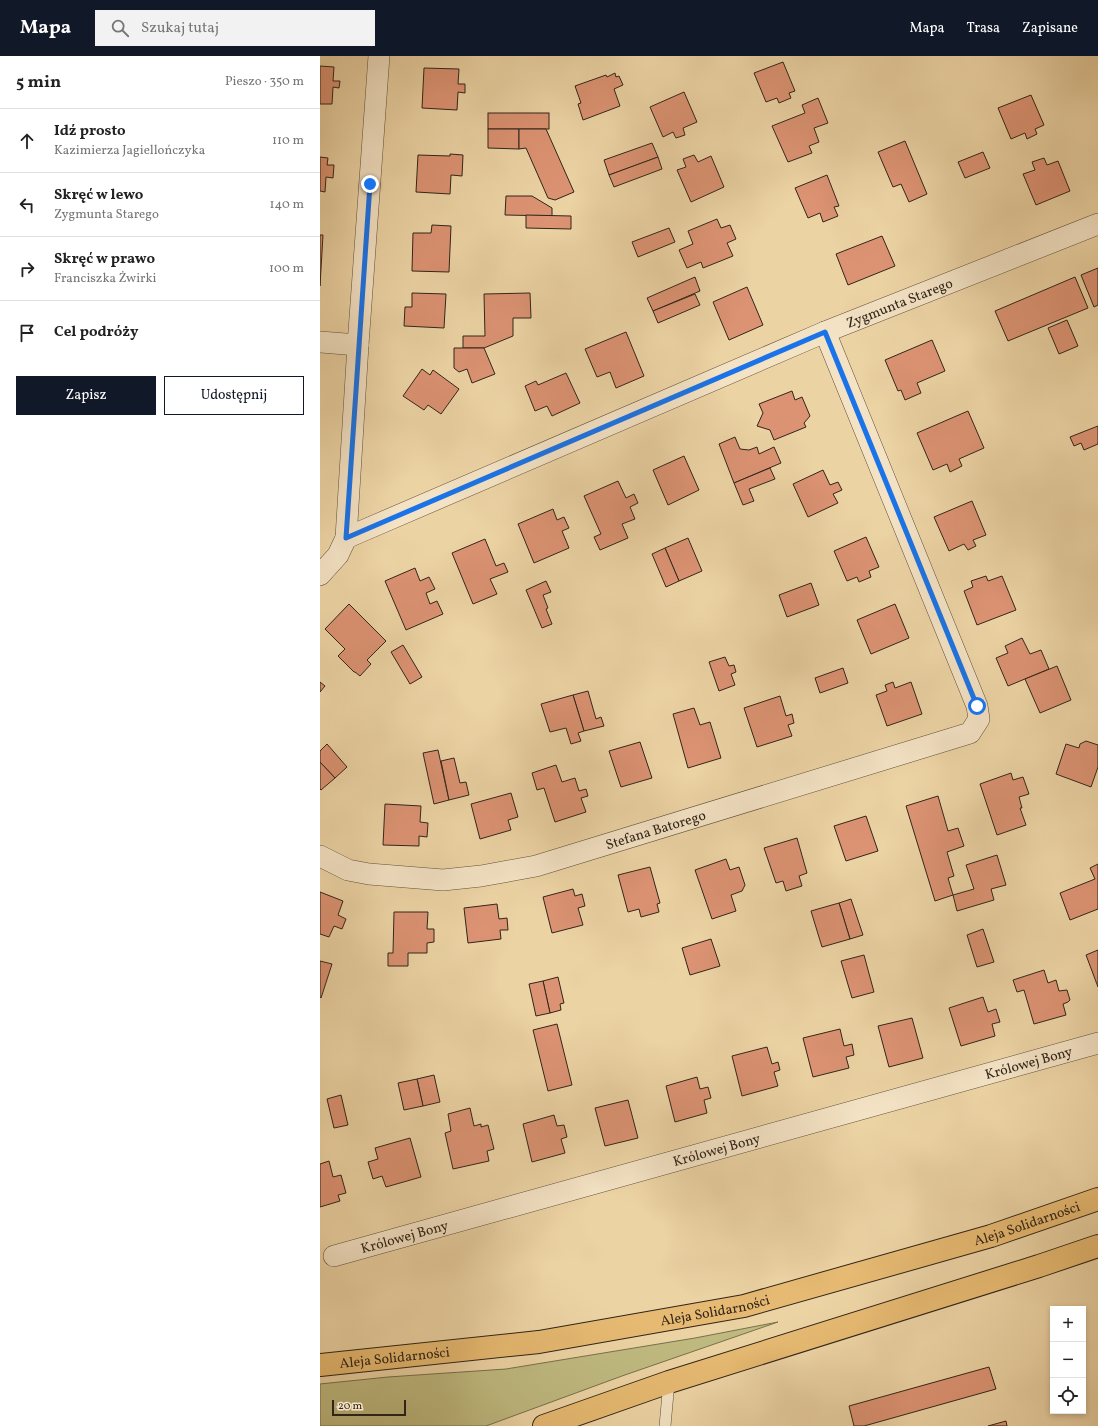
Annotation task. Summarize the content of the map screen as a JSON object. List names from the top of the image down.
{
  "streets": {
    "main road": ["Aleja Solidarności"],
    "street": ["Zygmunta Starego", "Stefana Batorego", "Królowej Bony"]
  },
  "crossings": [
    ["Zygmunta Starego", "Stefana Batorego"]
  ],
  "scale_bar": "20 m",
  "page": {
    "header": "Mapa",
    "search": "Szukaj tutaj",
    "nav": ["Mapa", "Trasa", "Zapisane"],
    "heading": ["5 min", "Pieszo · 350 m"],
    "list": [
      ["Idź prosto", "Kazimierza Jagiellończyka", "110 m"],
      ["Skręć w lewo", "Zygmunta Starego", "140 m"],
      ["Skręć w prawo", "Franciszka Żwirki", "100 m"],
      "Cel podróży"
    ],
    "buttons": ["Zapisz", "Udostępnij"],
    "map_buttons": ["+", "−"],
    "scale": "20 m"
  }
}
